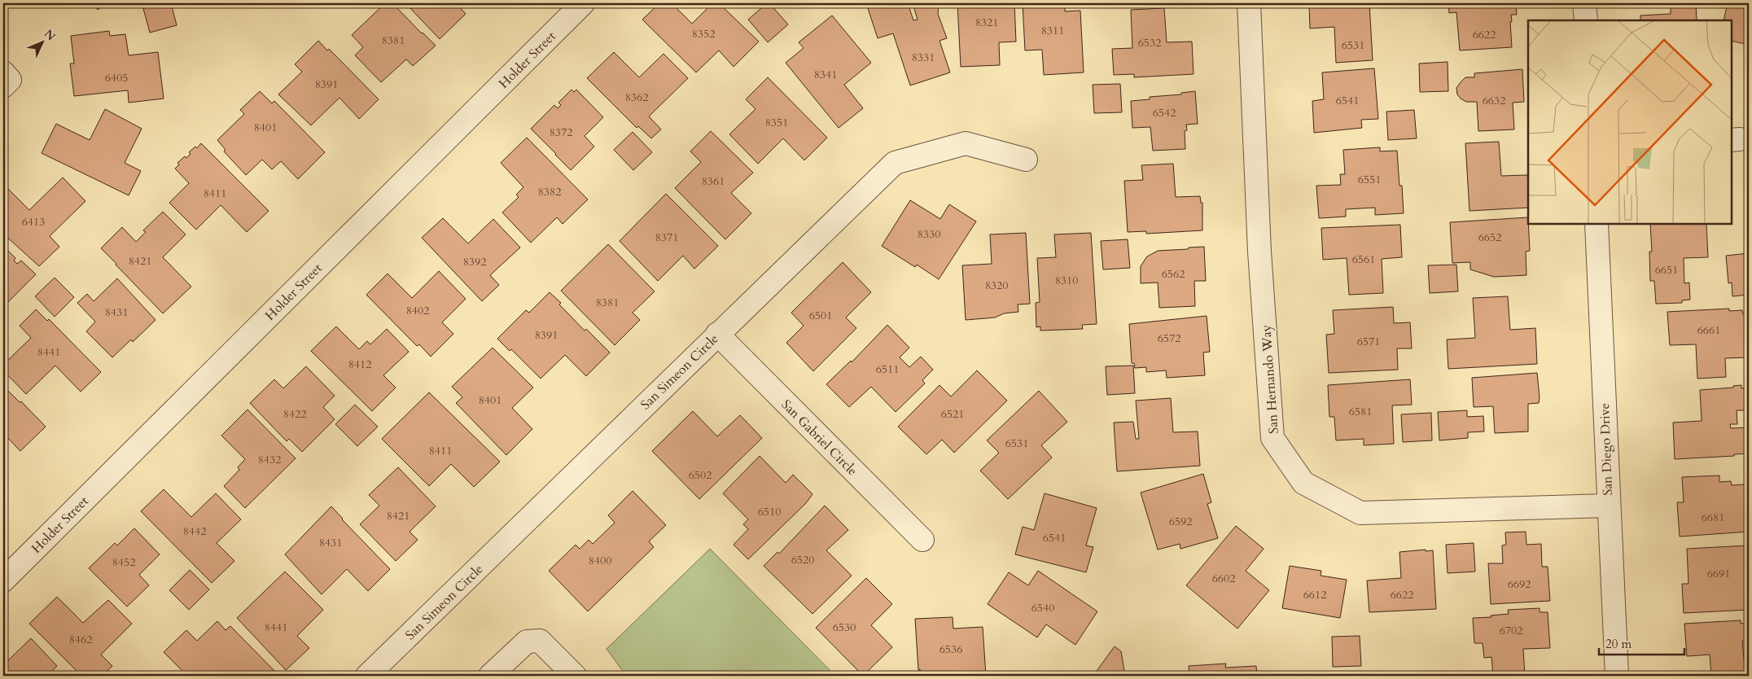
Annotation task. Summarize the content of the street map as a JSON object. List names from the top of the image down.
{
  "streets": {
    "street": [
      "Holder Street",
      "San Simeon Circle",
      "San Hernando Way",
      "San Gabriel Circle",
      "San Diego Drive"
    ]
  },
  "crossings": [
    ["San Simeon Circle", "San Gabriel Circle"],
    ["San Hernando Way", "San Diego Drive"]
  ],
  "house_numbers": [
    "8321",
    "8311",
    "8352",
    "6622",
    "8381",
    "6532",
    "6531",
    "8331",
    "8341",
    "6405",
    "8391",
    "8362",
    "6541",
    "6632",
    "6542",
    "8351",
    "8401",
    "8372",
    "6551",
    "8361",
    "8382",
    "8411",
    "6413",
    "8330",
    "8371",
    "6652",
    "6561",
    "8421",
    "8392",
    "6651",
    "6562",
    "8310",
    "8320",
    "8381",
    "8402",
    "8431",
    "6501",
    "6661",
    "8391",
    "6572",
    "6571",
    "8441",
    "8412",
    "6511",
    "8401",
    "6581",
    "8422",
    "6521",
    "6531",
    "8411",
    "8432",
    "6502",
    "6510",
    "8421",
    "6681",
    "6592",
    "8442",
    "6541",
    "8431",
    "6520",
    "8400",
    "8452",
    "6691",
    "6602",
    "6692",
    "6612",
    "6622",
    "6540",
    "8441",
    "6530",
    "6702",
    "8462",
    "6536"
  ],
  "scale_bar": "20 m",
  "north": "top right"
}
